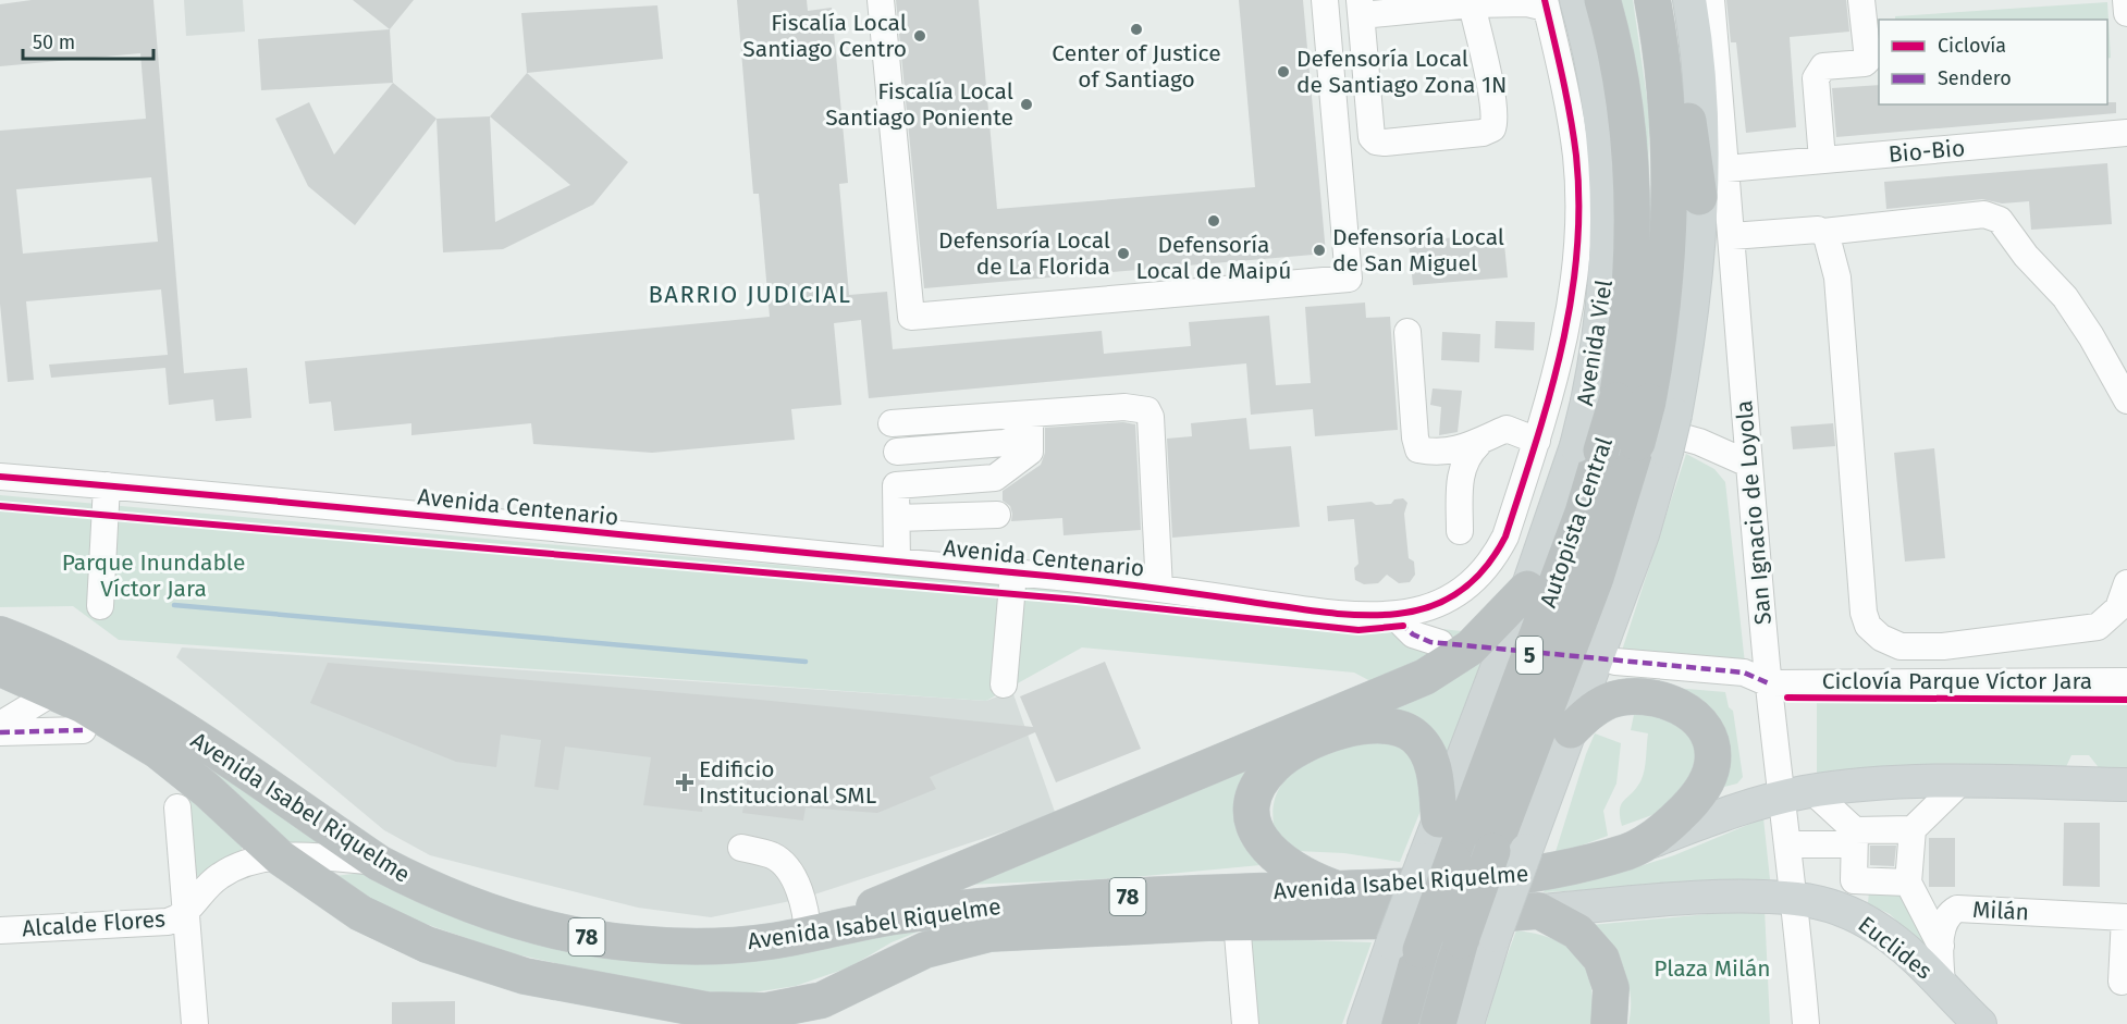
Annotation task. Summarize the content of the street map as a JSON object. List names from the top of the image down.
{
  "streets": {
    "highway": [
      "Autopista Central",
      "5",
      "Avenida Isabel Riquelme",
      "78"
    ],
    "main road": ["Avenida Viel", "Euclides"],
    "street": [
      "Bio-Bio",
      "Avenida Centenario",
      "San Ignacio de Loyola",
      "Milán",
      "Alcalde Flores"
    ],
    "cycle path": ["Ciclovía Parque Víctor Jara"]
  },
  "crossings": [
    ["Bio-Bio", "San Ignacio de Loyola"],
    ["Avenida Viel", "Avenida Centenario"],
    ["Avenida Viel", "Autopista Central"],
    ["San Ignacio de Loyola", "Avenida Isabel Riquelme"],
    ["San Ignacio de Loyola", "Euclides"],
    ["Avenida Isabel Riquelme", "Euclides"],
    ["Milán", "Euclides"]
  ],
  "districts": ["BARRIO JUDICIAL"],
  "parks": ["Parque Inundable Víctor Jara", "Plaza Milán"],
  "places": {
    "other": [
      "Center of Justice of Santiago",
      "Fiscalía Local Santiago Centro",
      "Defensoría Local de Santiago Zona 1N",
      "Fiscalía Local Santiago Poniente",
      "Defensoría Local de Maipú",
      "Defensoría Local de San Miguel",
      "Defensoría Local de La Florida"
    ],
    "health": ["Edificio Institucional SML"]
  },
  "legend": ["Ciclovía", "Sendero"],
  "scale_bar": "50 m"
}
